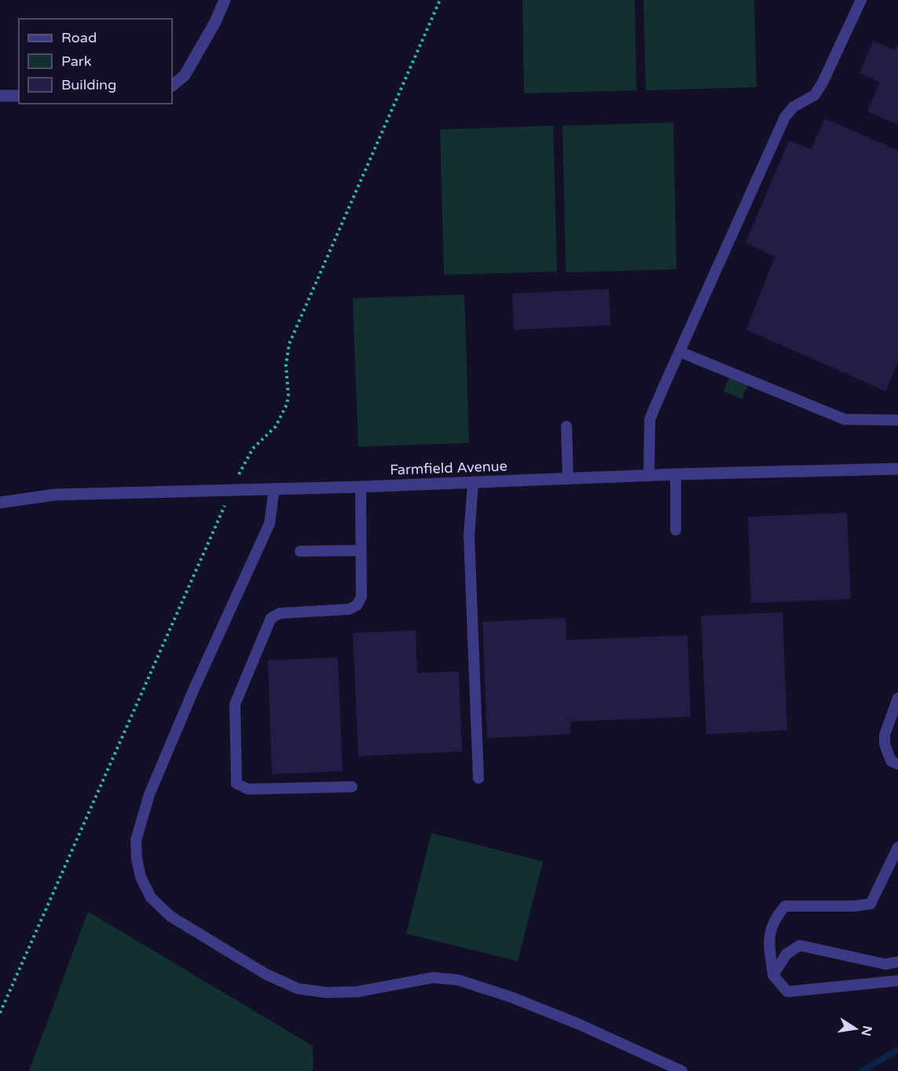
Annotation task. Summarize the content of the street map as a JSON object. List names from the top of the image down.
{
  "streets": {
    "street": ["Farmfield Avenue"]
  },
  "legend": ["Road", "Park", "Building"],
  "north": "right"
}
